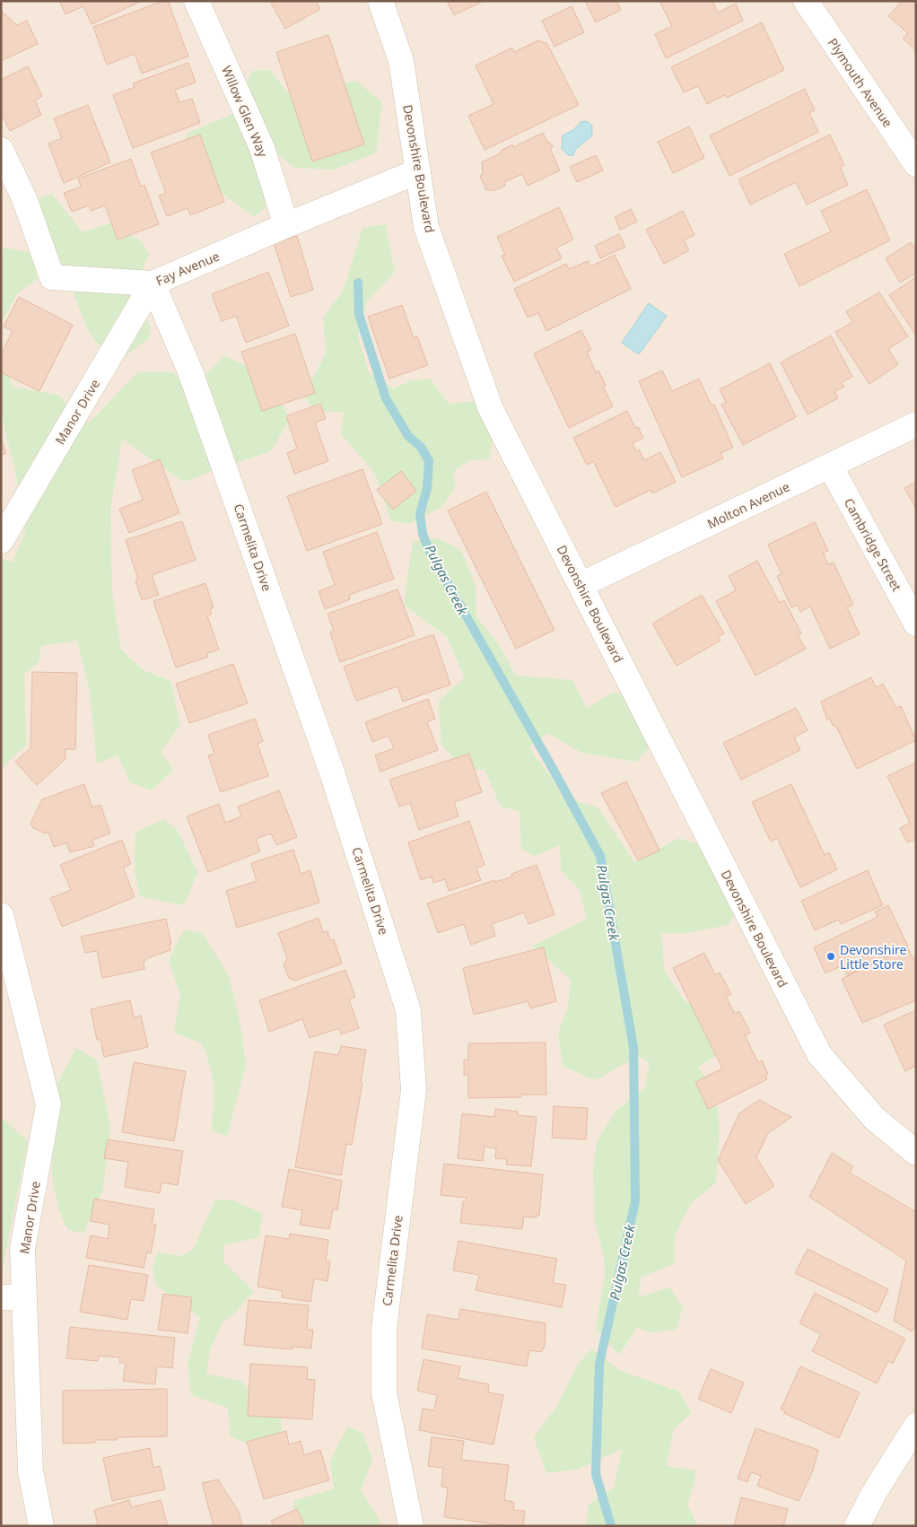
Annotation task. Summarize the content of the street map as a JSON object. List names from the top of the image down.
{
  "streets": {
    "street": [
      "Plymouth Avenue",
      "Willow Glen Way",
      "Devonshire Boulevard",
      "Fay Avenue",
      "Manor Drive",
      "Molton Avenue",
      "Cambridge Street",
      "Carmelita Drive"
    ]
  },
  "crossings": [
    ["Willow Glen Way", "Fay Avenue"],
    ["Devonshire Boulevard", "Fay Avenue"],
    ["Devonshire Boulevard", "Molton Avenue"],
    ["Fay Avenue", "Manor Drive"],
    ["Fay Avenue", "Carmelita Drive"],
    ["Manor Drive", "Carmelita Drive"],
    ["Molton Avenue", "Cambridge Street"]
  ],
  "water": ["Pulgas Creek"],
  "places": ["Devonshire Little Store"]
}
